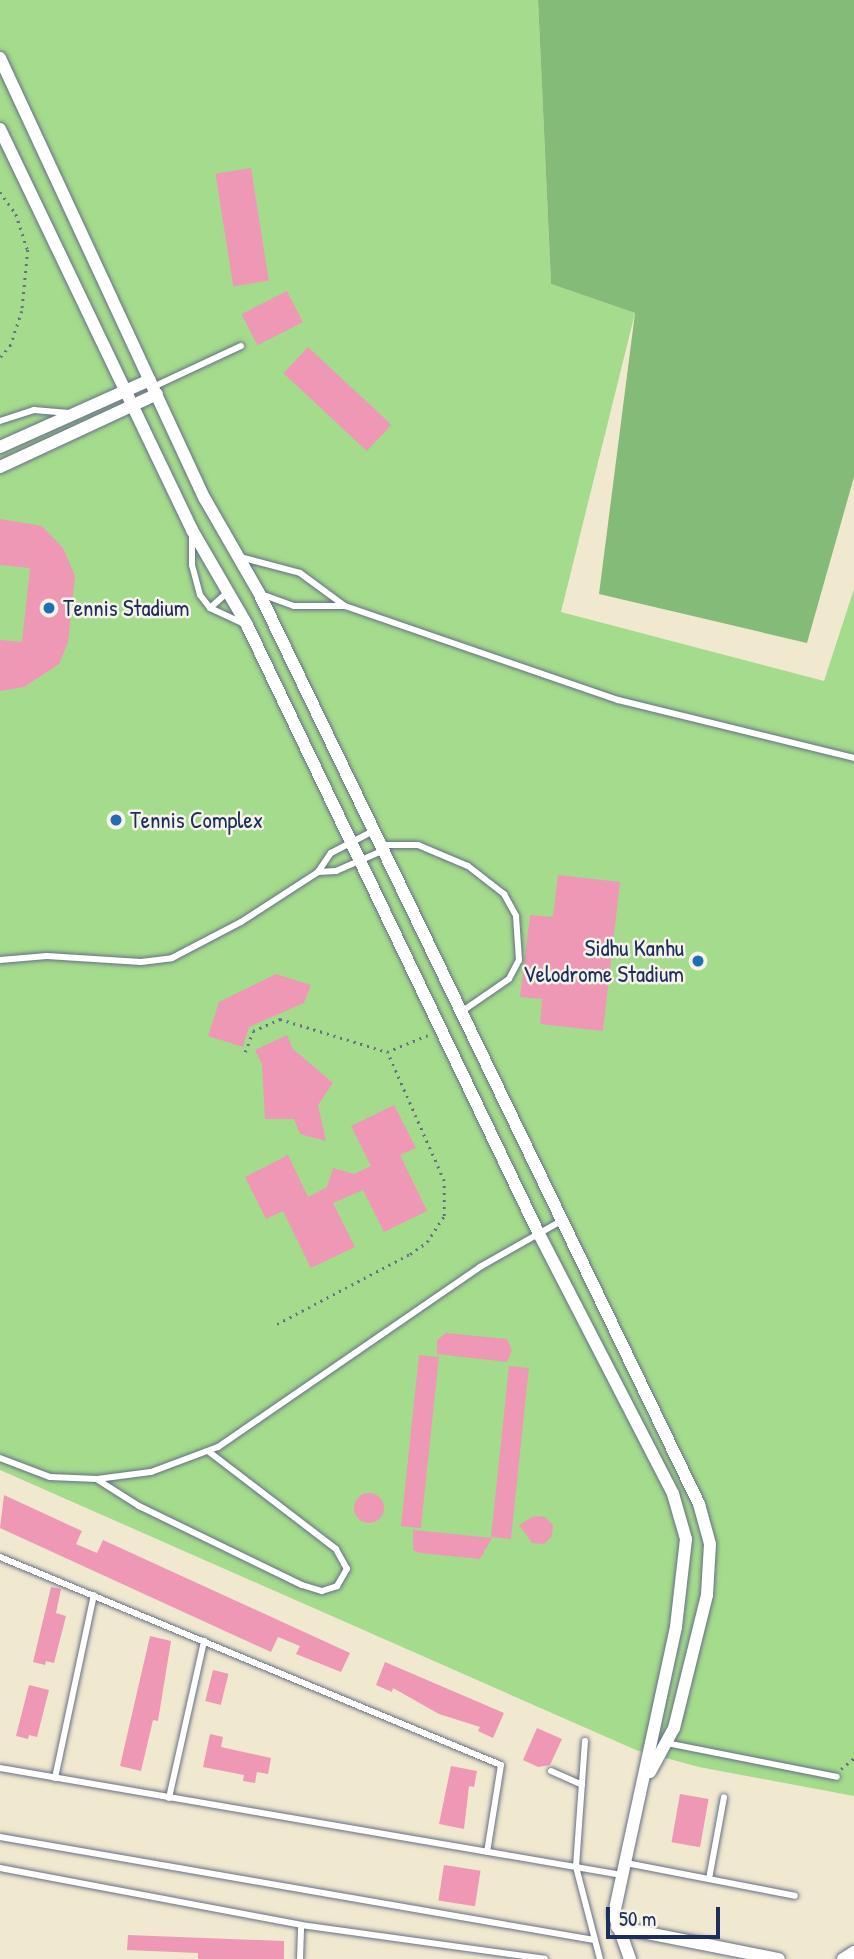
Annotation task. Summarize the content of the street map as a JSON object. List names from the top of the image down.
{
  "places": ["Tennis Stadium", "Tennis Complex", "Sidhu Kanhu Velodrome Stadium"],
  "scale_bar": "50 m"
}
